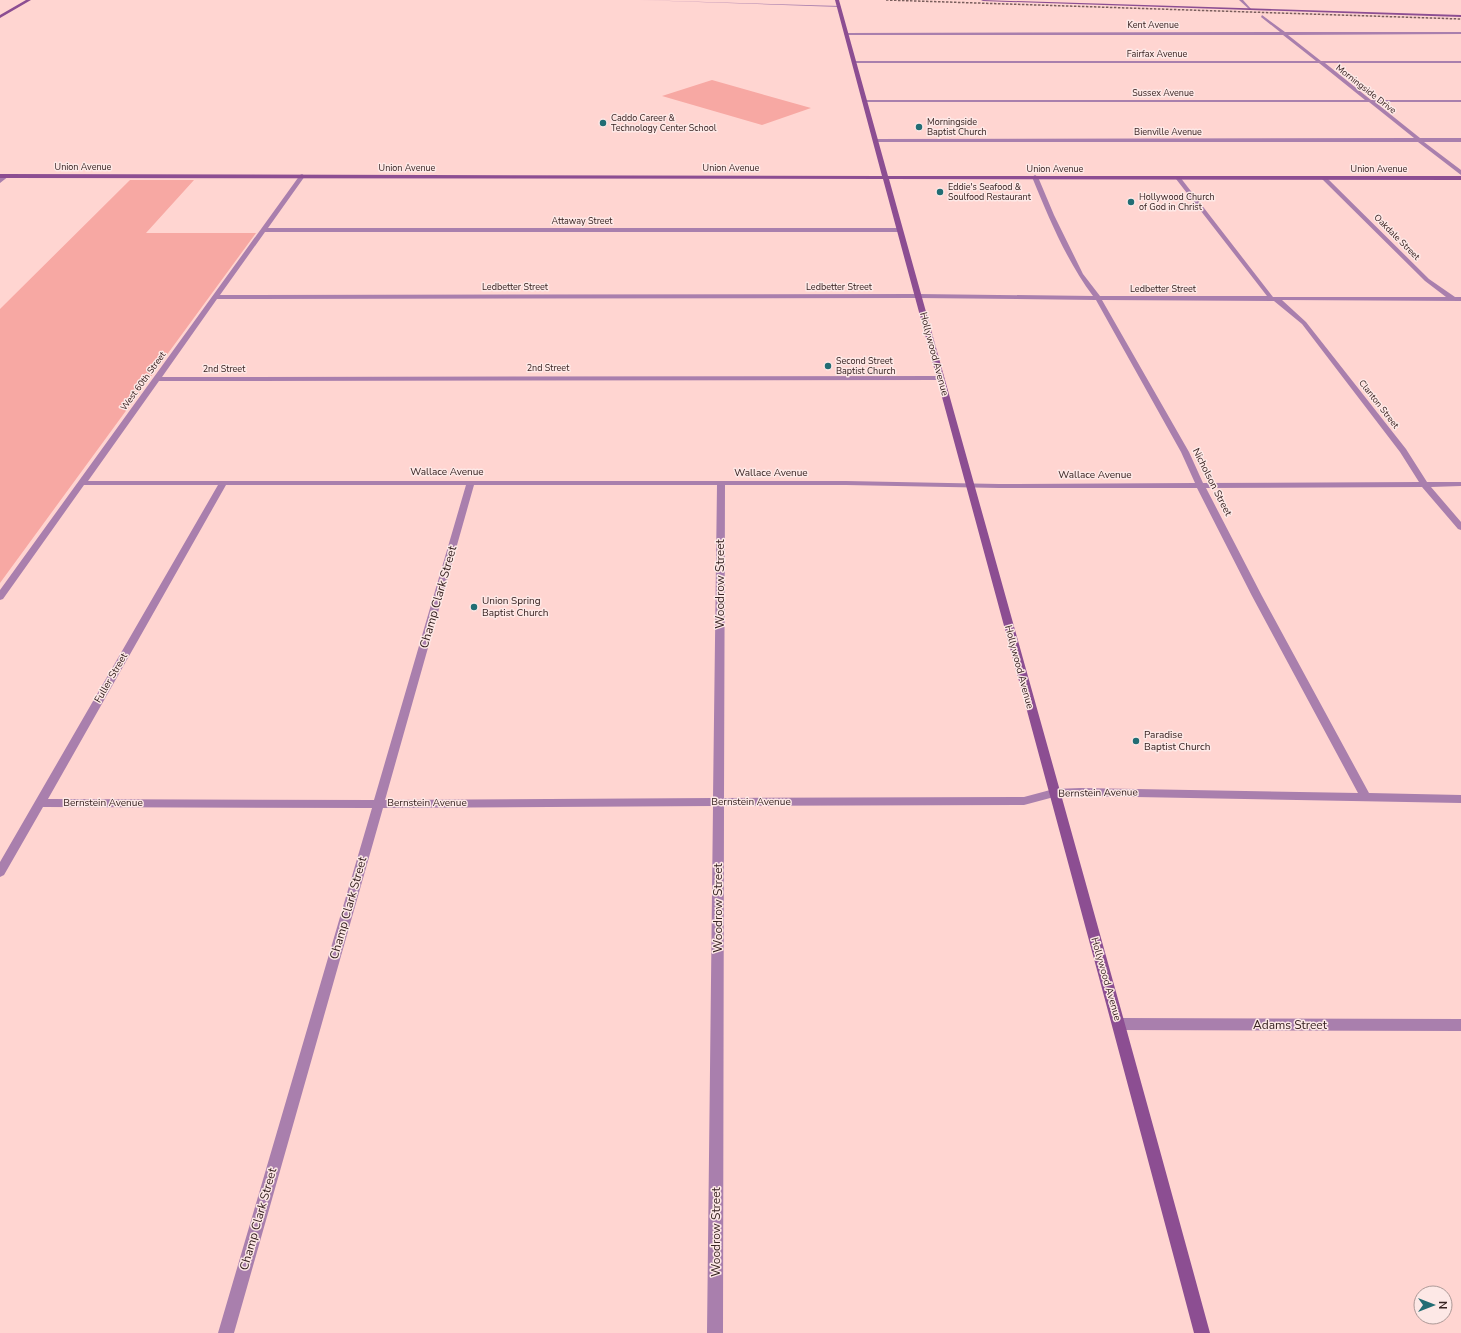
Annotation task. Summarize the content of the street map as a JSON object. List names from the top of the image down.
{
  "streets": {
    "main road": ["Union Avenue", "Hollywood Avenue"],
    "street": [
      "Kent Avenue",
      "Fairfax Avenue",
      "Morningside Drive",
      "Sussex Avenue",
      "Bienville Avenue",
      "Attaway Street",
      "Oakdale Street",
      "Ledbetter Street",
      "2nd Street",
      "West 60th Street",
      "Clanton Street",
      "Wallace Avenue",
      "Nicholson Street",
      "Woodrow Street",
      "Champ Clark Street",
      "Fuller Street",
      "Bernstein Avenue",
      "Adams Street"
    ]
  },
  "crossings": [
    ["Kent Avenue", "Morningside Drive"],
    ["Kent Avenue", "Hollywood Avenue"],
    ["Fairfax Avenue", "Morningside Drive"],
    ["Fairfax Avenue", "Hollywood Avenue"],
    ["Morningside Drive", "Sussex Avenue"],
    ["Morningside Drive", "Bienville Avenue"],
    ["Sussex Avenue", "Hollywood Avenue"],
    ["Bienville Avenue", "Hollywood Avenue"],
    ["Union Avenue", "Oakdale Street"],
    ["Union Avenue", "Hollywood Avenue"],
    ["Union Avenue", "West 60th Street"],
    ["Union Avenue", "Clanton Street"],
    ["Union Avenue", "Nicholson Street"],
    ["Attaway Street", "Hollywood Avenue"],
    ["Attaway Street", "West 60th Street"],
    ["Oakdale Street", "Ledbetter Street"],
    ["Ledbetter Street", "Hollywood Avenue"],
    ["Ledbetter Street", "West 60th Street"],
    ["Ledbetter Street", "Clanton Street"],
    ["Ledbetter Street", "Nicholson Street"],
    ["Hollywood Avenue", "2nd Street"],
    ["Hollywood Avenue", "Wallace Avenue"],
    ["Hollywood Avenue", "Bernstein Avenue"],
    ["Hollywood Avenue", "Adams Street"],
    ["2nd Street", "West 60th Street"],
    ["West 60th Street", "Wallace Avenue"],
    ["Clanton Street", "Wallace Avenue"],
    ["Wallace Avenue", "Nicholson Street"],
    ["Wallace Avenue", "Woodrow Street"],
    ["Wallace Avenue", "Champ Clark Street"],
    ["Wallace Avenue", "Fuller Street"],
    ["Nicholson Street", "Bernstein Avenue"],
    ["Woodrow Street", "Bernstein Avenue"],
    ["Champ Clark Street", "Bernstein Avenue"],
    ["Fuller Street", "Bernstein Avenue"]
  ],
  "places": [
    "Caddo Career & Technology Center School",
    "Morningside Baptist Church",
    "Eddie's Seafood & Soulfood Restaurant",
    "Hollywood Church of God in Christ",
    "Second Street Baptist Church",
    "Union Spring Baptist Church",
    "Paradise Baptist Church"
  ],
  "north": "right"
}
